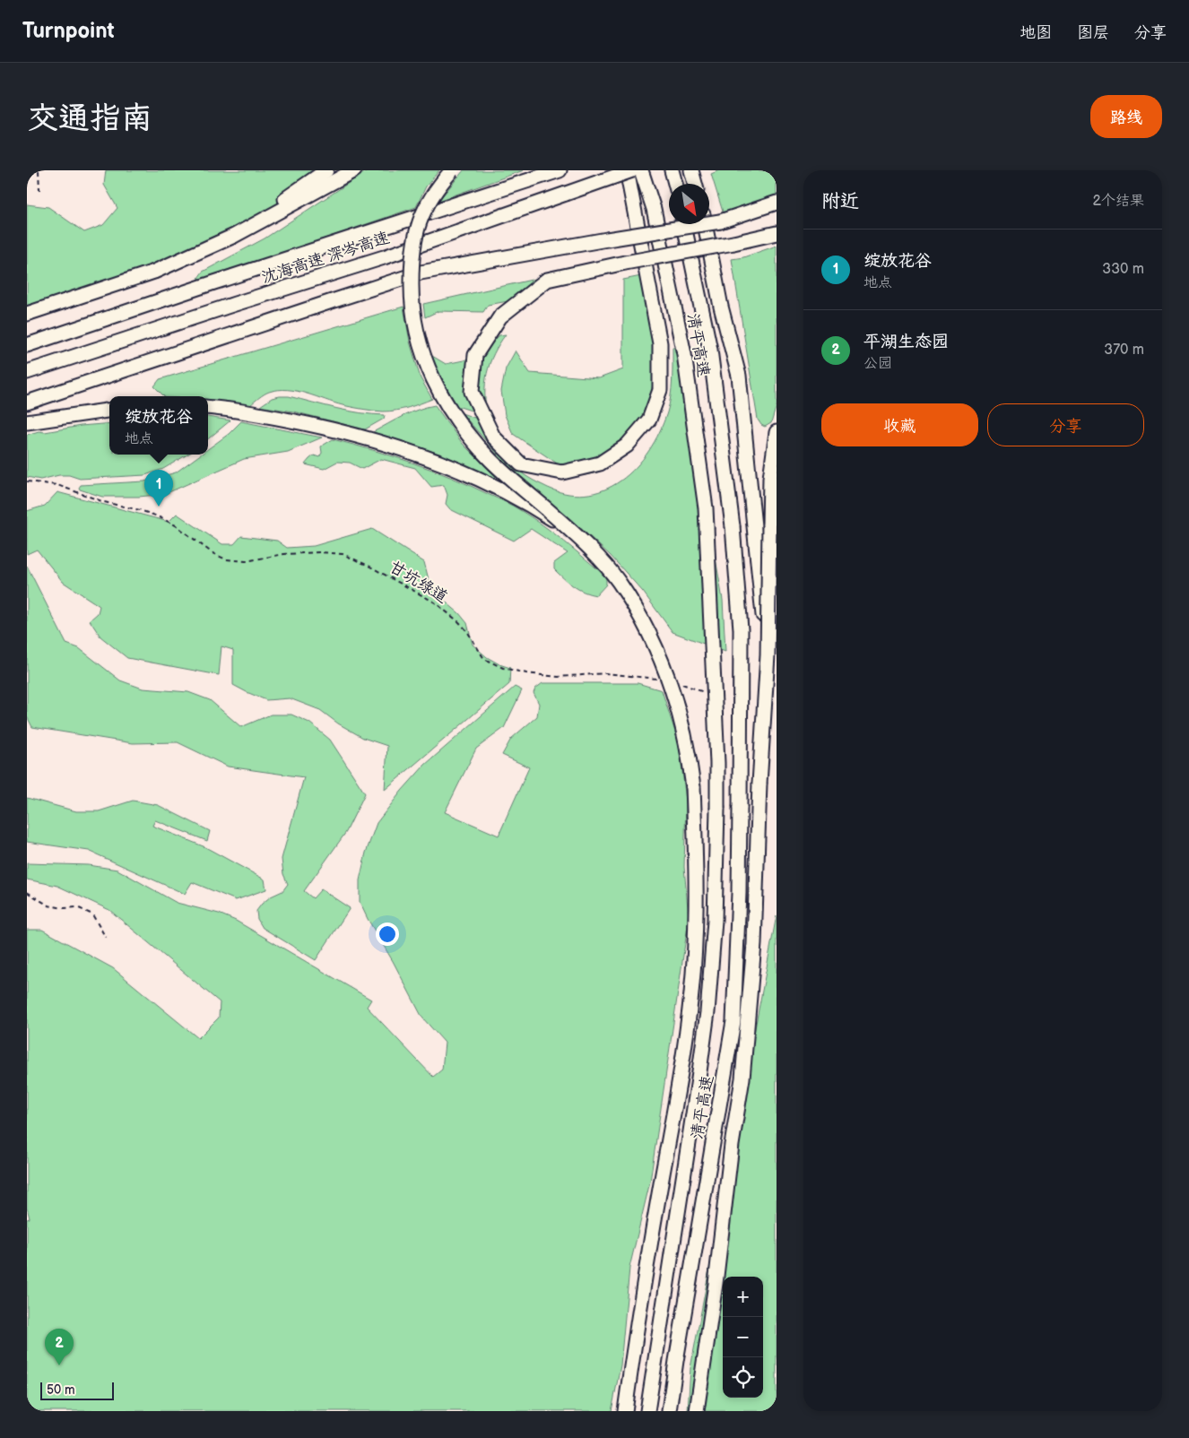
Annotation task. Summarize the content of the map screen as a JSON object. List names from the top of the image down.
{
  "streets": {
    "highway": ["沈海高速 深岑高速", "清平高速"],
    "path": ["甘坑绿道"]
  },
  "scale_bar": "50 m",
  "north": "bottom right",
  "page": {
    "header": "Turnpoint",
    "nav": ["地图", "图层", "分享"],
    "buttons": [
      "路线",
      ["收藏", "分享"]
    ],
    "title": "交通指南",
    "heading": ["附近", "2个结果"],
    "list": [
      {
        "mark": "1",
        "name": "绽放花谷",
        "note": "地点",
        "value": "330 m"
      },
      {
        "mark": "2",
        "name": "平湖生态园",
        "note": "公园",
        "value": "370 m"
      }
    ],
    "popup": ["绽放花谷", "地点"],
    "pins": ["1", "2"],
    "map_buttons": ["+", "−"],
    "scale": "50 m"
  }
}
